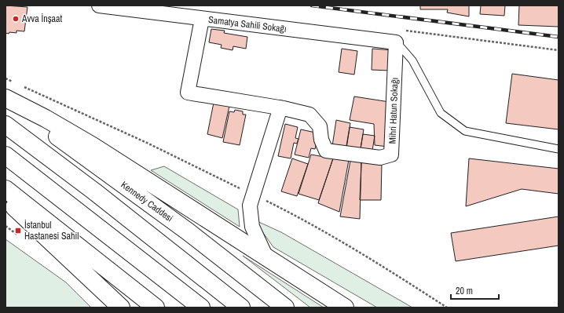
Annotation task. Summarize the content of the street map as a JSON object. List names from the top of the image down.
{
  "streets": {
    "main road": ["Kennedy Caddesi"],
    "street": ["Samatya Sahili Sokağı", "Mihri Hatun Sokağı"]
  },
  "crossings": [
    ["Samatya Sahili Sokağı", "Mihri Hatun Sokağı"]
  ],
  "places": {
    "other": ["Avva İnşaat"],
    "transit": ["İstanbul Hastanesi Sahil"]
  },
  "scale_bar": "20 m"
}
